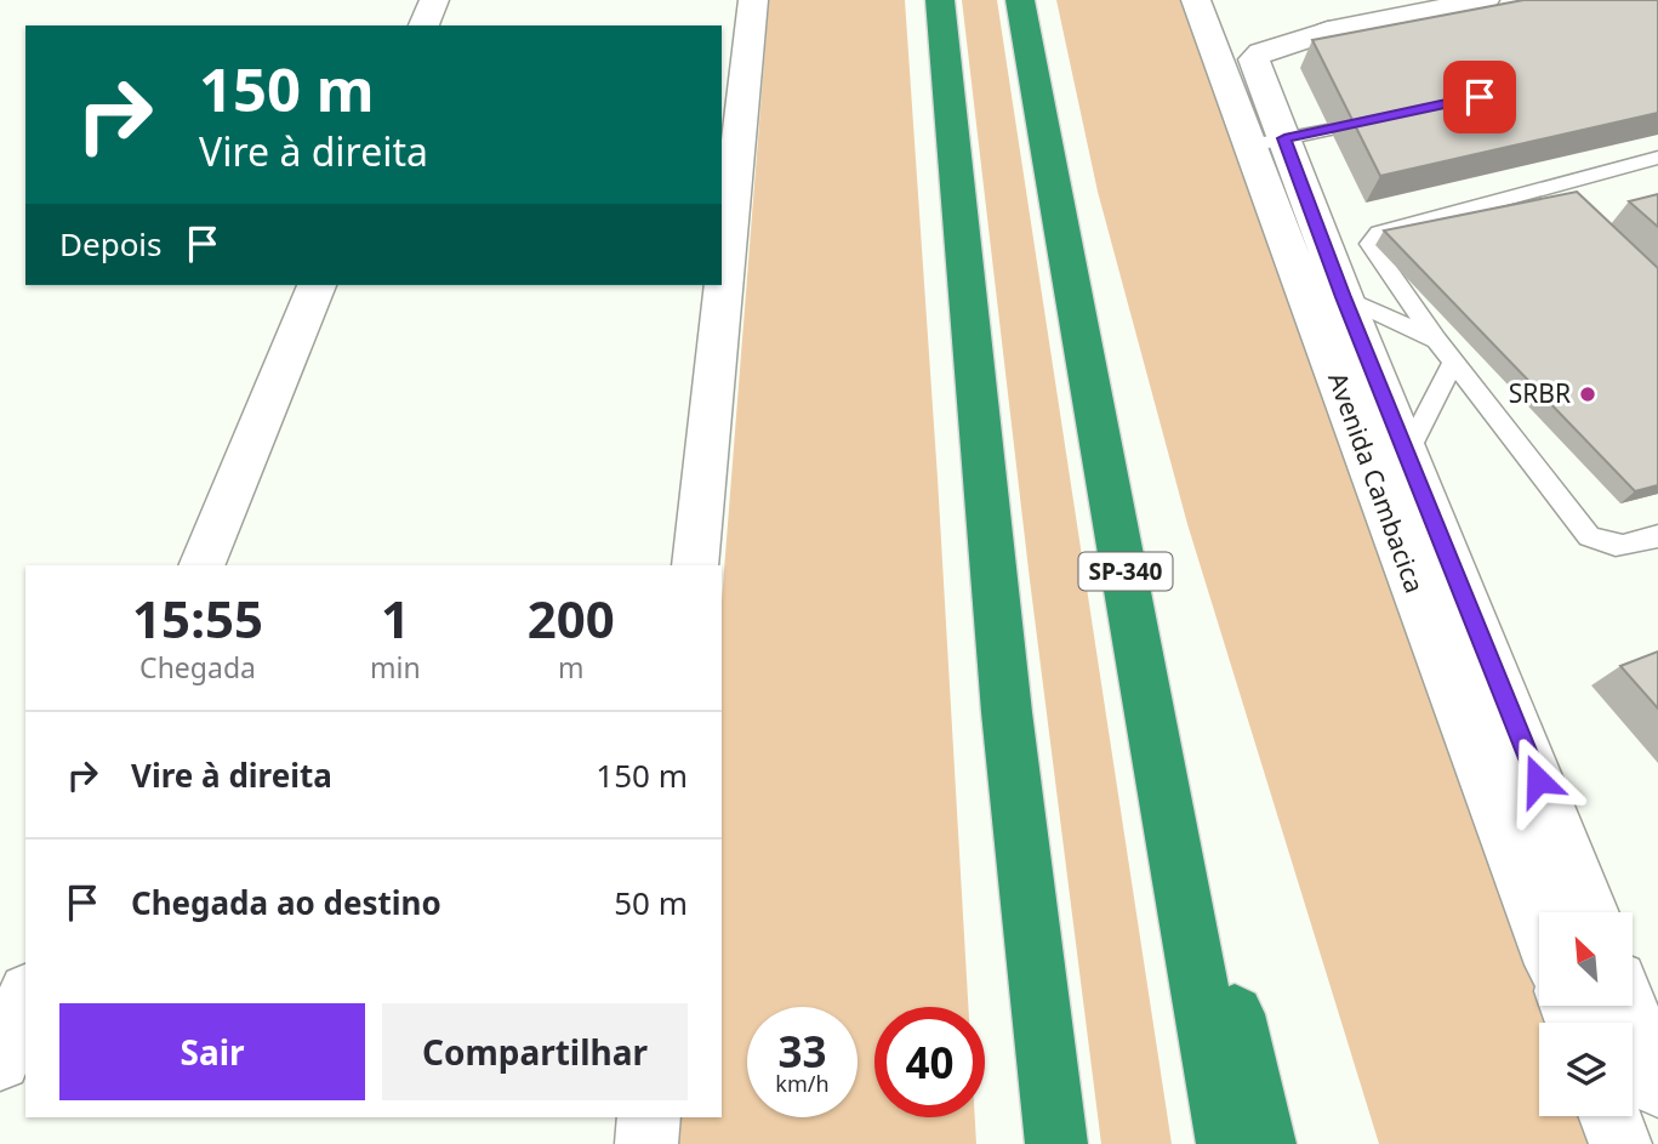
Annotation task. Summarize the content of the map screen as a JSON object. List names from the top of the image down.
{
  "streets": {
    "highway": ["SP-340"],
    "street": ["Avenida Cambacica"]
  },
  "places": ["SRBR"],
  "north": "top left",
  "page": {
    "turn": ["150 m", "Vire à direita"],
    "then": "Depois",
    "eta": [
      "15:55",
      "Chegada",
      "1",
      "min",
      "200",
      "m"
    ],
    "list": [
      {
        "name": "Vire à direita",
        "value": "150 m"
      },
      {
        "name": "Chegada ao destino",
        "value": "50 m"
      }
    ],
    "buttons": ["Sair", "Compartilhar"],
    "speed": "33 km/h",
    "limit": "40"
  }
}
